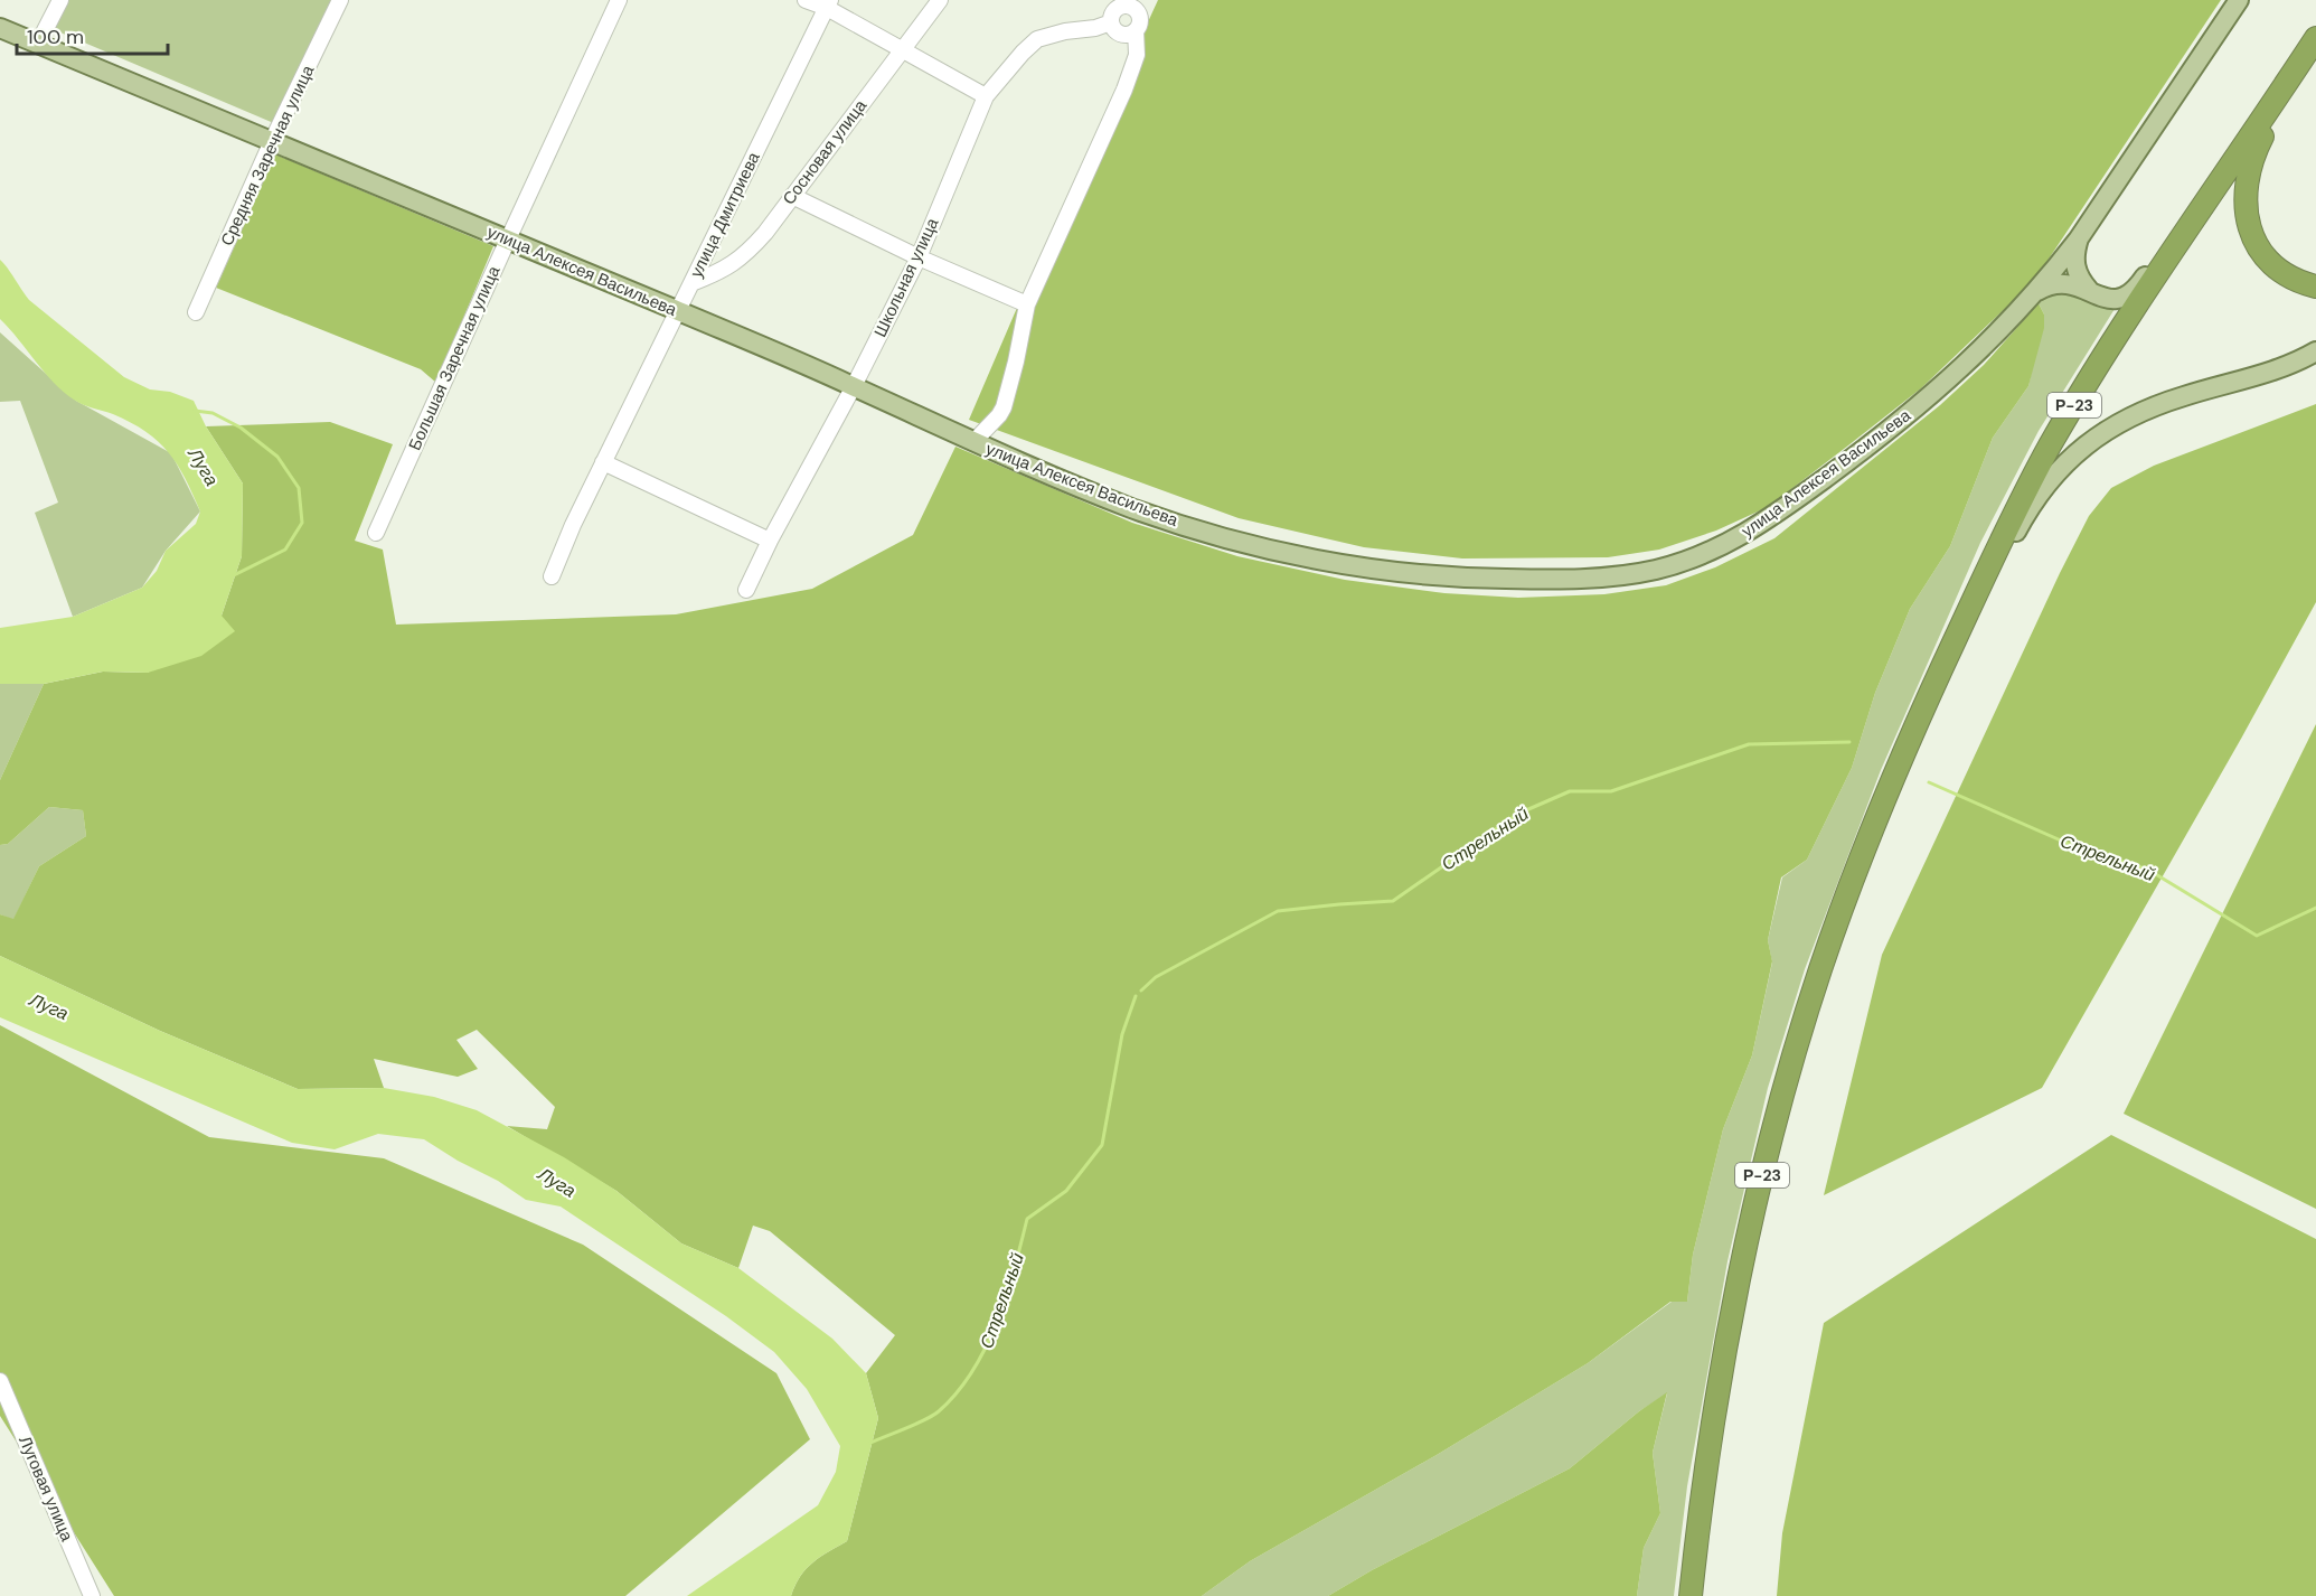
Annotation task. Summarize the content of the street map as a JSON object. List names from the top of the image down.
{
  "streets": {
    "highway": ["Р-23"],
    "main road": ["улица Алексея Васильева"],
    "street": [
      "Сосновая улица",
      "Средняя Заречная улица",
      "улица Дмитриева",
      "Школьная улица",
      "Большая Заречная улица",
      "Луговая улица"
    ]
  },
  "crossings": [
    ["Сосновая улица", "улица Дмитриева"],
    ["Средняя Заречная улица", "улица Алексея Васильева"],
    ["улица Дмитриева", "улица Алексея Васильева"],
    ["улица Алексея Васильева", "Школьная улица"],
    ["улица Алексея Васильева", "Большая Заречная улица"]
  ],
  "water": ["Луга", "Стрельный"],
  "scale_bar": "100 m"
}
